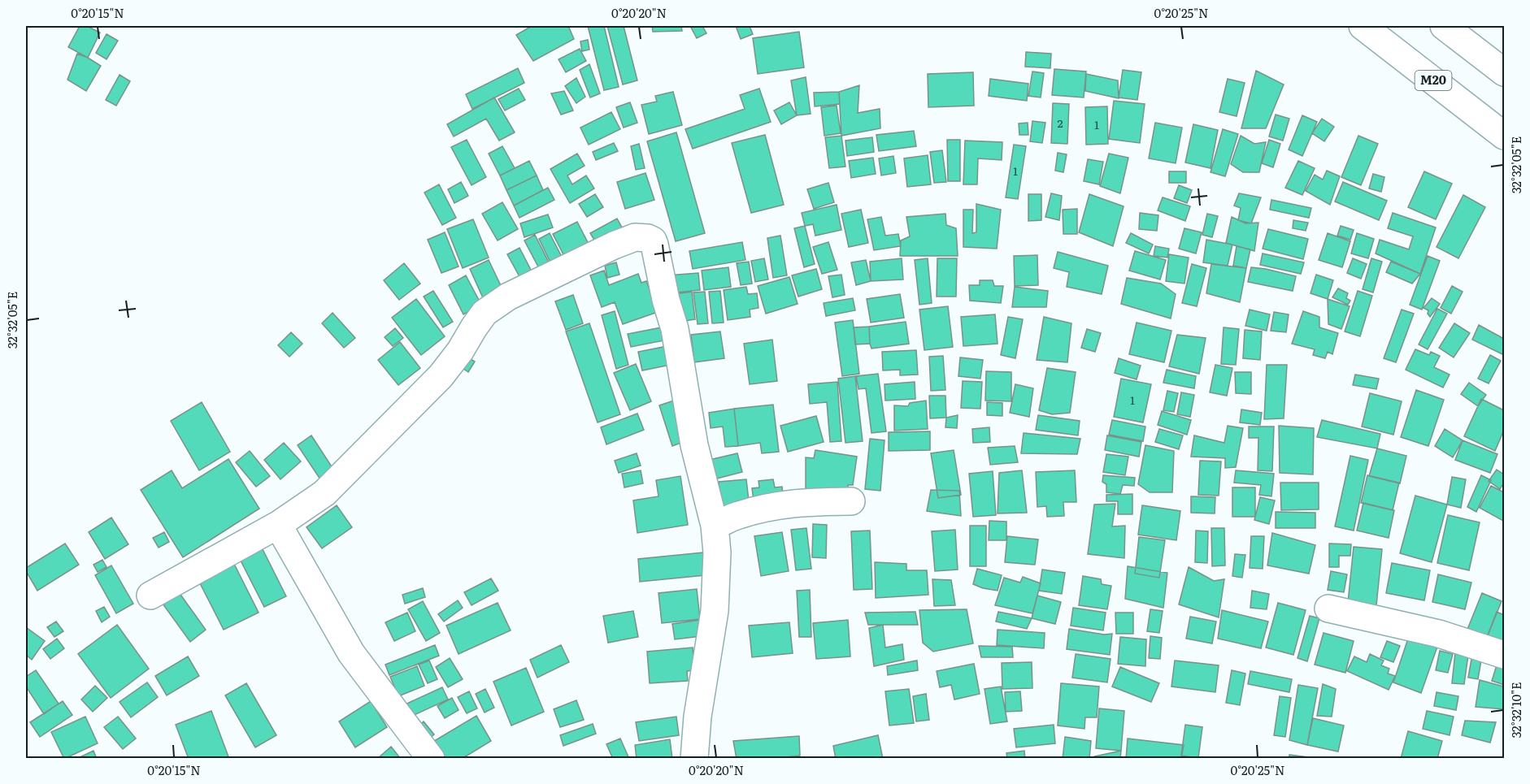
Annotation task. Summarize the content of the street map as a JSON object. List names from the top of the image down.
{
  "streets": {
    "main road": ["M20"]
  },
  "house_numbers": [
    "2",
    "1",
    "1",
    "1"
  ],
  "coordinates": [
    "0°20'15\"N",
    "0°20'20\"N",
    "0°20'25\"N",
    "32°32'05\"E",
    "32°32'10\"E"
  ]
}
